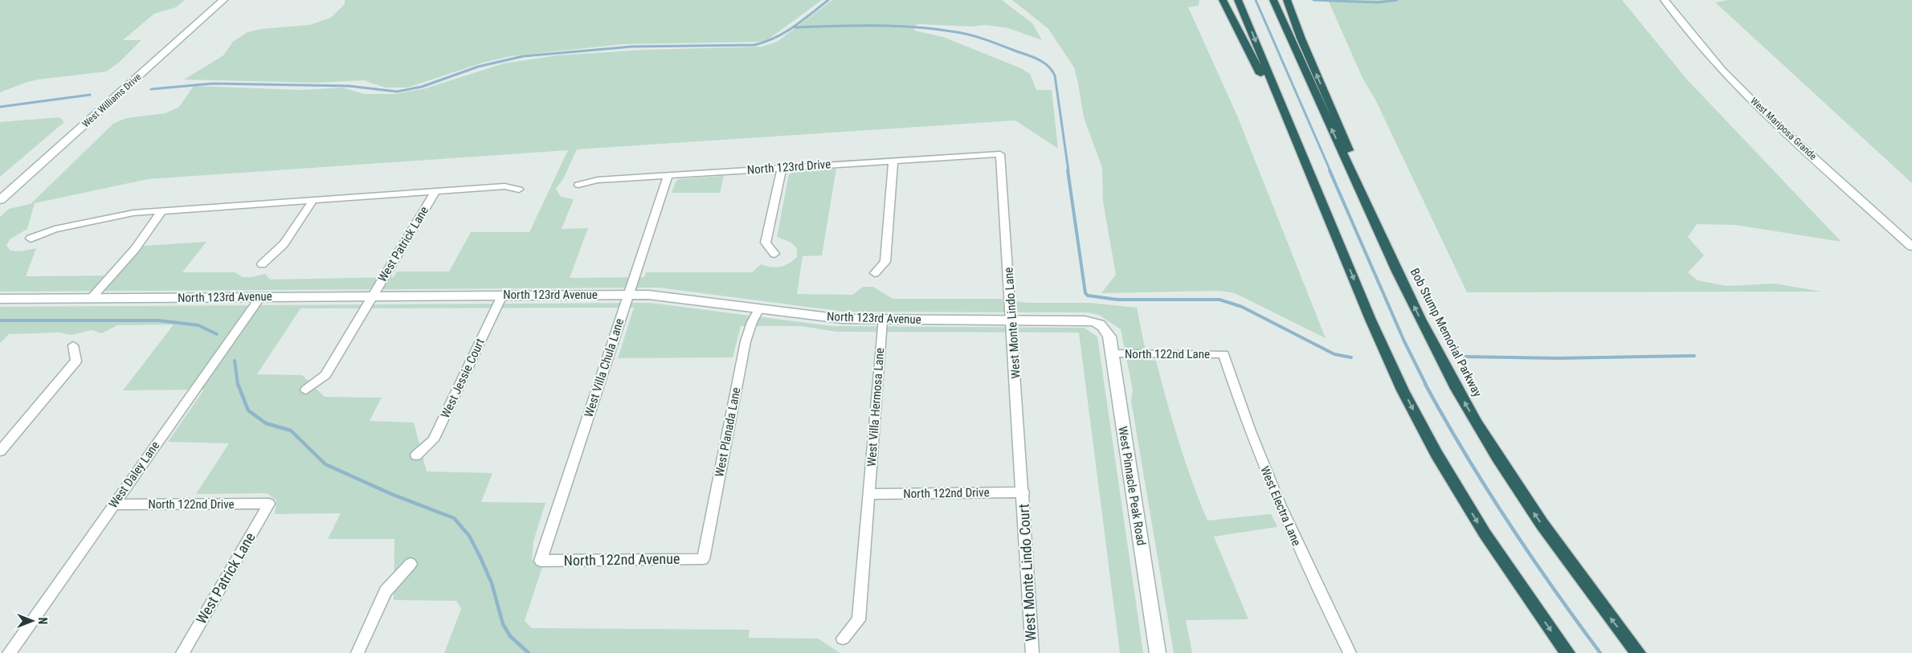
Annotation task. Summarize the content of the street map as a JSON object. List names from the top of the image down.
{
  "streets": {
    "highway": ["Bob Stump Memorial Parkway"],
    "street": [
      "West Williams Drive",
      "West Mariposa Grande",
      "North 123rd Drive",
      "West Patrick Lane",
      "North 123rd Avenue",
      "West Monte Lindo Lane",
      "North 122nd Lane",
      "West Villa Chula Lane",
      "West Jessie Court",
      "West Villa Hermosa Lane",
      "West Planada Lane",
      "West Daley Lane",
      "West Pinnacle Peak Road",
      "North 122nd Drive",
      "West Electra Lane",
      "North 122nd Avenue",
      "West Monte Lindo Court"
    ]
  },
  "crossings": [
    ["North 123rd Drive", "West Monte Lindo Lane"],
    ["North 123rd Drive", "West Villa Chula Lane"],
    ["West Patrick Lane", "North 123rd Avenue"],
    ["West Patrick Lane", "North 122nd Drive"],
    ["North 123rd Avenue", "West Monte Lindo Lane"],
    ["North 123rd Avenue", "West Villa Chula Lane"],
    ["North 123rd Avenue", "West Jessie Court"],
    ["North 123rd Avenue", "West Villa Hermosa Lane"],
    ["North 123rd Avenue", "West Planada Lane"],
    ["North 123rd Avenue", "West Daley Lane"],
    ["North 123rd Avenue", "West Pinnacle Peak Road"],
    ["West Monte Lindo Lane", "North 122nd Drive"],
    ["West Monte Lindo Lane", "West Monte Lindo Court"],
    ["North 122nd Lane", "West Pinnacle Peak Road"],
    ["North 122nd Lane", "West Electra Lane"],
    ["West Villa Chula Lane", "North 122nd Avenue"],
    ["West Villa Hermosa Lane", "North 122nd Drive"],
    ["West Planada Lane", "North 122nd Avenue"],
    ["West Daley Lane", "North 122nd Drive"],
    ["North 122nd Drive", "West Monte Lindo Court"]
  ],
  "north": "right"
}
